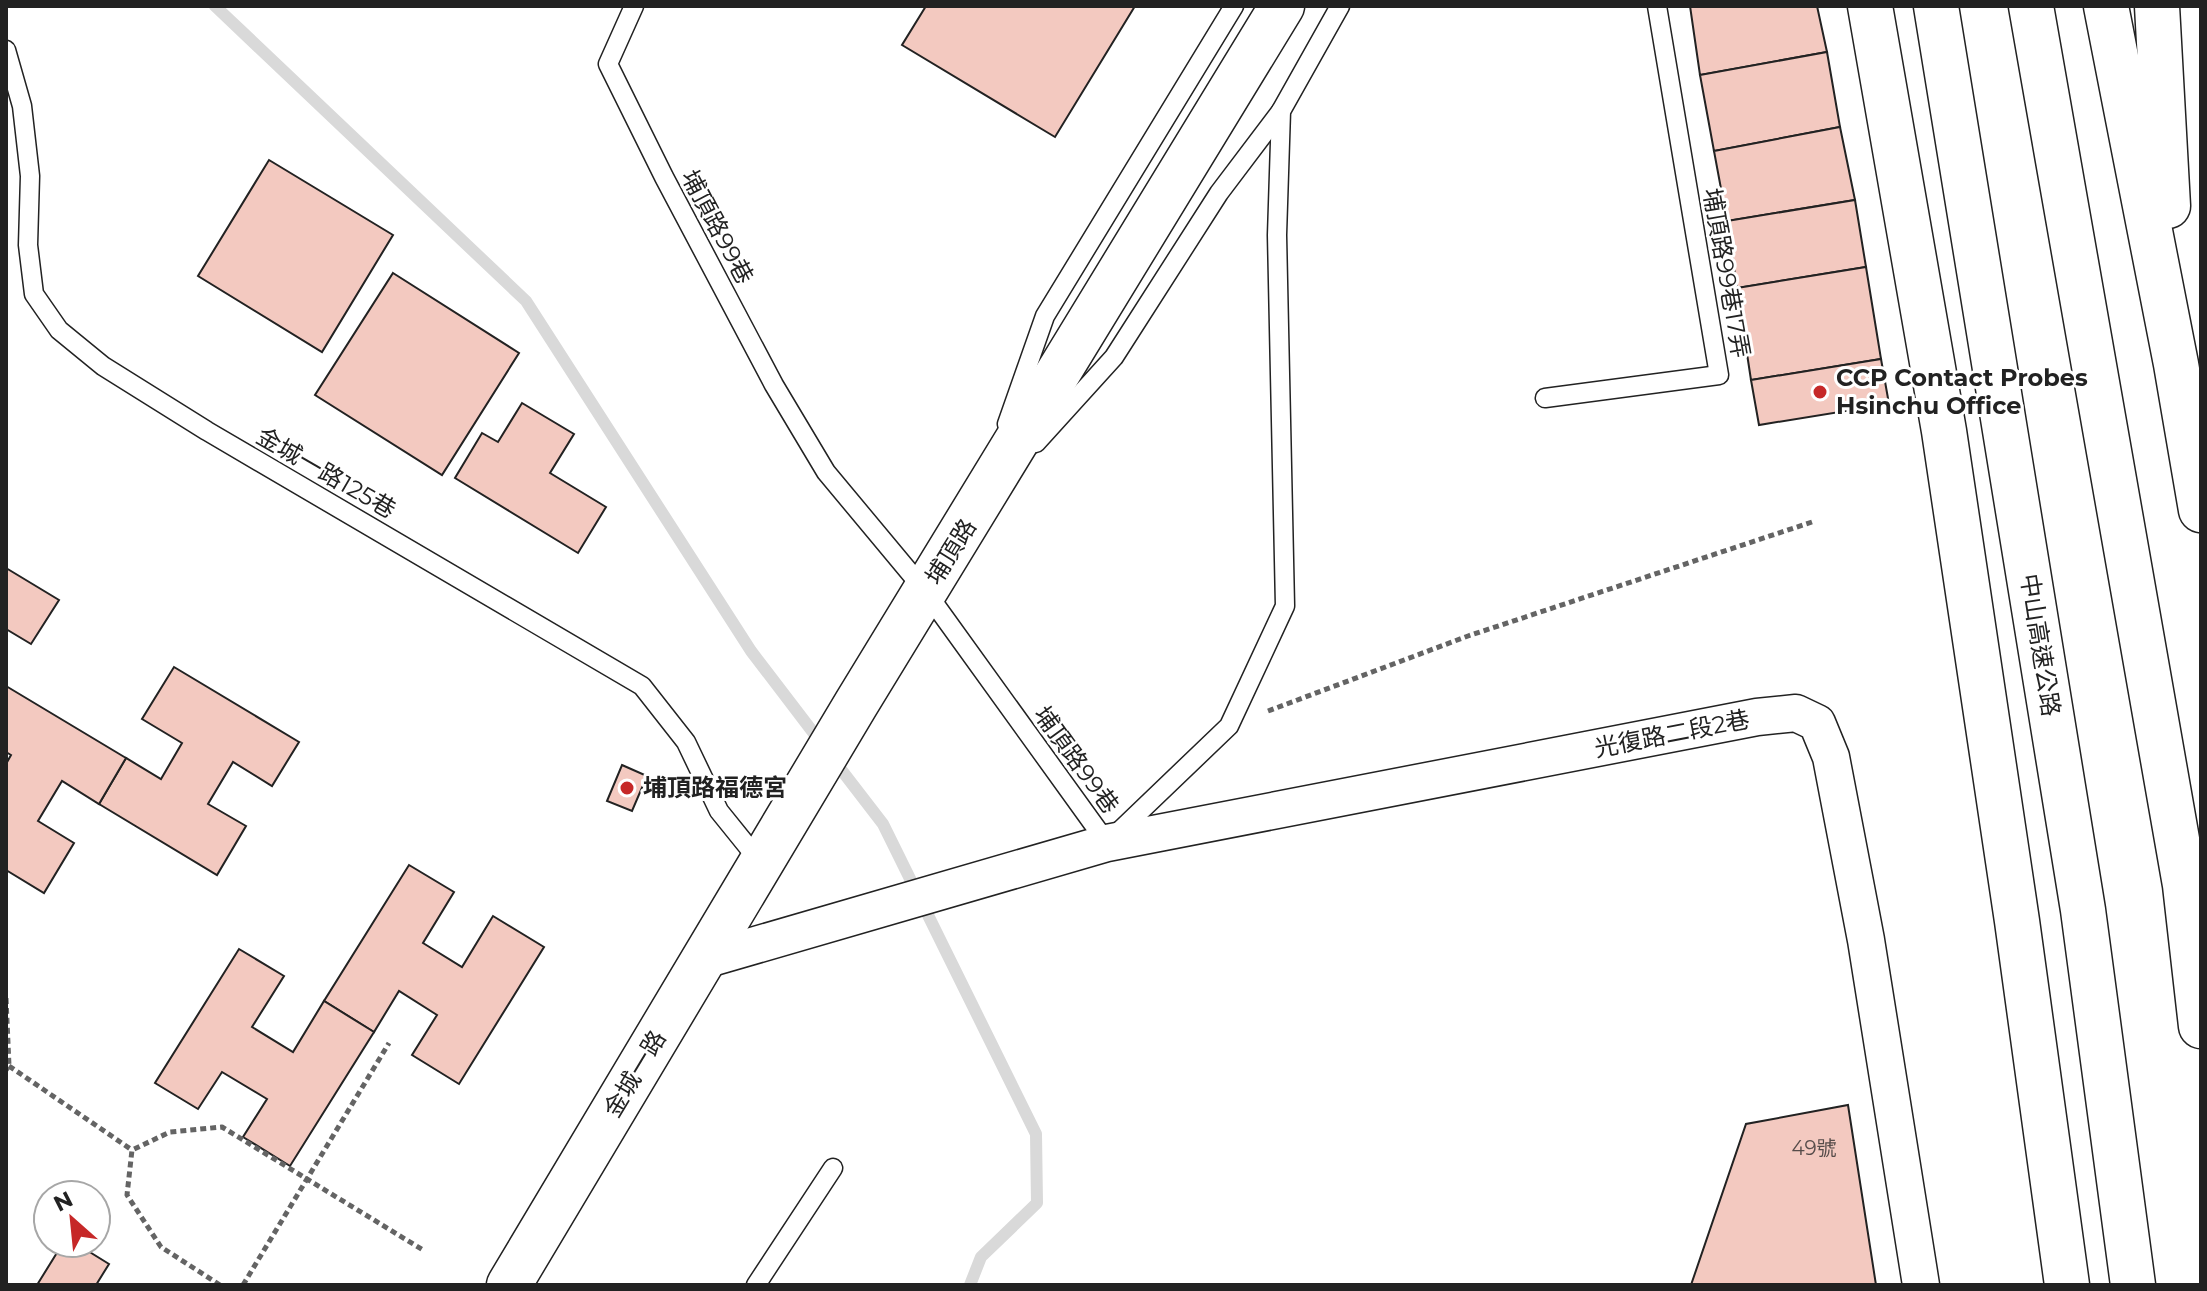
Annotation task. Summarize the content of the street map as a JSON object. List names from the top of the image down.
{
  "streets": {
    "main road": ["埔頂路", "中山高速公路", "金城一路"],
    "street": ["光復路二段2巷"],
    "lane": ["埔頂路99巷", "埔頂路99巷17弄", "金城一路125巷"]
  },
  "crossings": [
    ["埔頂路99巷", "埔頂路"],
    ["埔頂路99巷", "光復路二段2巷"],
    ["金城一路125巷", "埔頂路"],
    ["金城一路125巷", "金城一路"],
    ["埔頂路", "金城一路"],
    ["光復路二段2巷", "金城一路"]
  ],
  "places": ["CCP Contact Probes Hsinchu Office", "埔頂路福德宮"],
  "house_numbers": ["49號"],
  "north": "top left"
}
